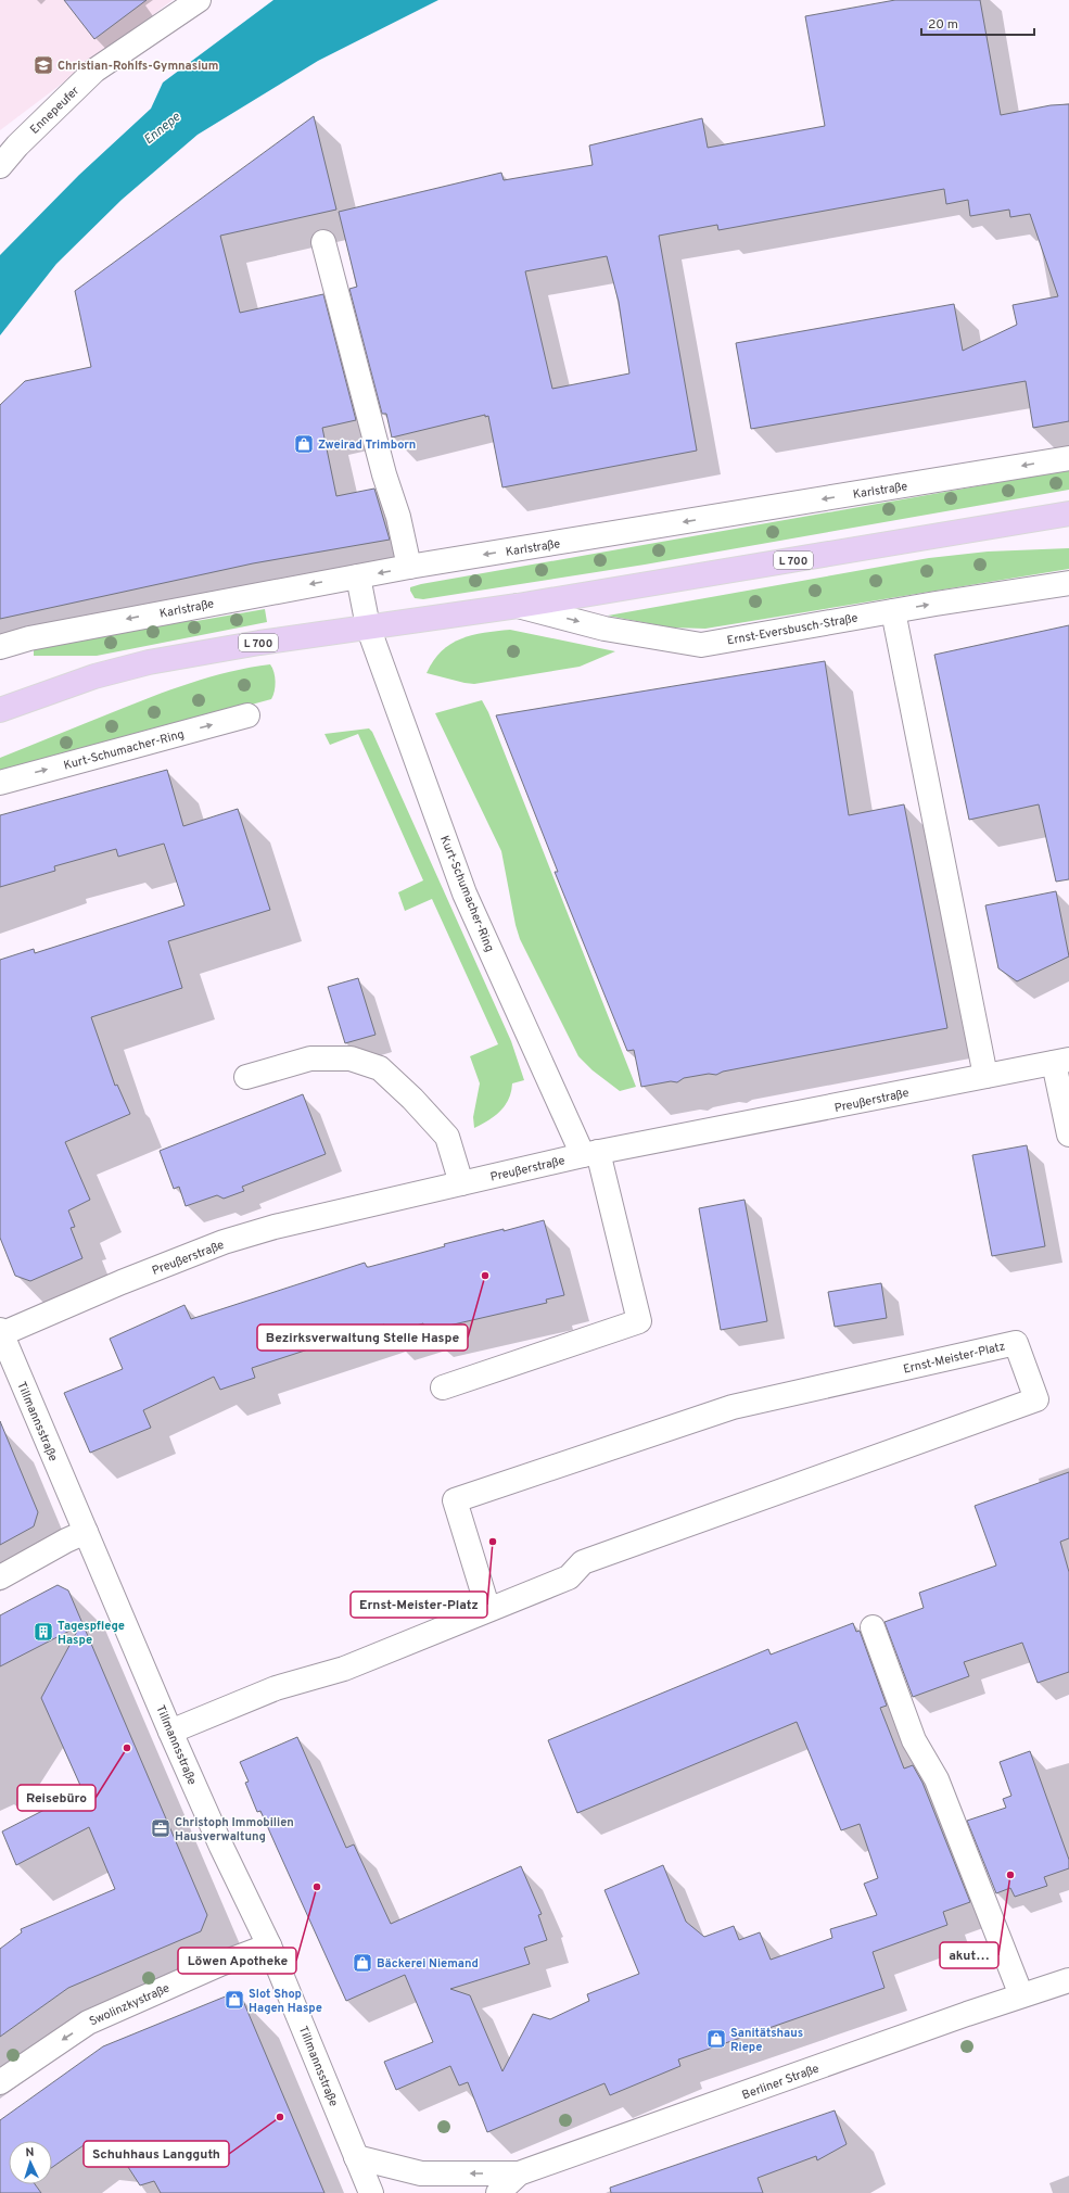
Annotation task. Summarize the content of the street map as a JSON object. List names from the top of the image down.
{
  "streets": {
    "main road": ["L 700"],
    "street": [
      "Ennepeufer",
      "Karlstraße",
      "Ernst-Eversbusch-Straße",
      "Kurt-Schumacher-Ring",
      "Preußerstraße",
      "Ernst-Meister-Platz",
      "Tillmannsstraße",
      "Swolinzkystraße",
      "Berliner Straße"
    ]
  },
  "crossings": [
    ["Karlstraße", "Kurt-Schumacher-Ring"],
    ["L 700", "Ernst-Eversbusch-Straße"],
    ["L 700", "Kurt-Schumacher-Ring"],
    ["Kurt-Schumacher-Ring", "Preußerstraße"],
    ["Preußerstraße", "Tillmannsstraße"],
    ["Ernst-Meister-Platz", "Tillmannsstraße"],
    ["Tillmannsstraße", "Swolinzkystraße"]
  ],
  "one_way": ["Karlstraße", "Ernst-Eversbusch-Straße", "Swolinzkystraße"],
  "water": ["Ennepe"],
  "places": {
    "school or university": ["Christian-Rohlfs-Gymnasium"],
    "shop": [
      "Zweirad Trimborn",
      "Bäckerei Niemand",
      "Slot Shop Hagen Haspe",
      "Sanitätshaus Riepe"
    ],
    "other": [
      "Bezirksverwaltung Stelle Haspe",
      "Ernst-Meister-Platz",
      "Reisebüro",
      "akut…",
      "Löwen Apotheke",
      "Schuhhaus Langguth"
    ],
    "building": ["Tagespflege Haspe"],
    "office": ["Christoph Immobilien Hausverwaltung"]
  },
  "scale_bar": "20 m",
  "north": "top"
}
